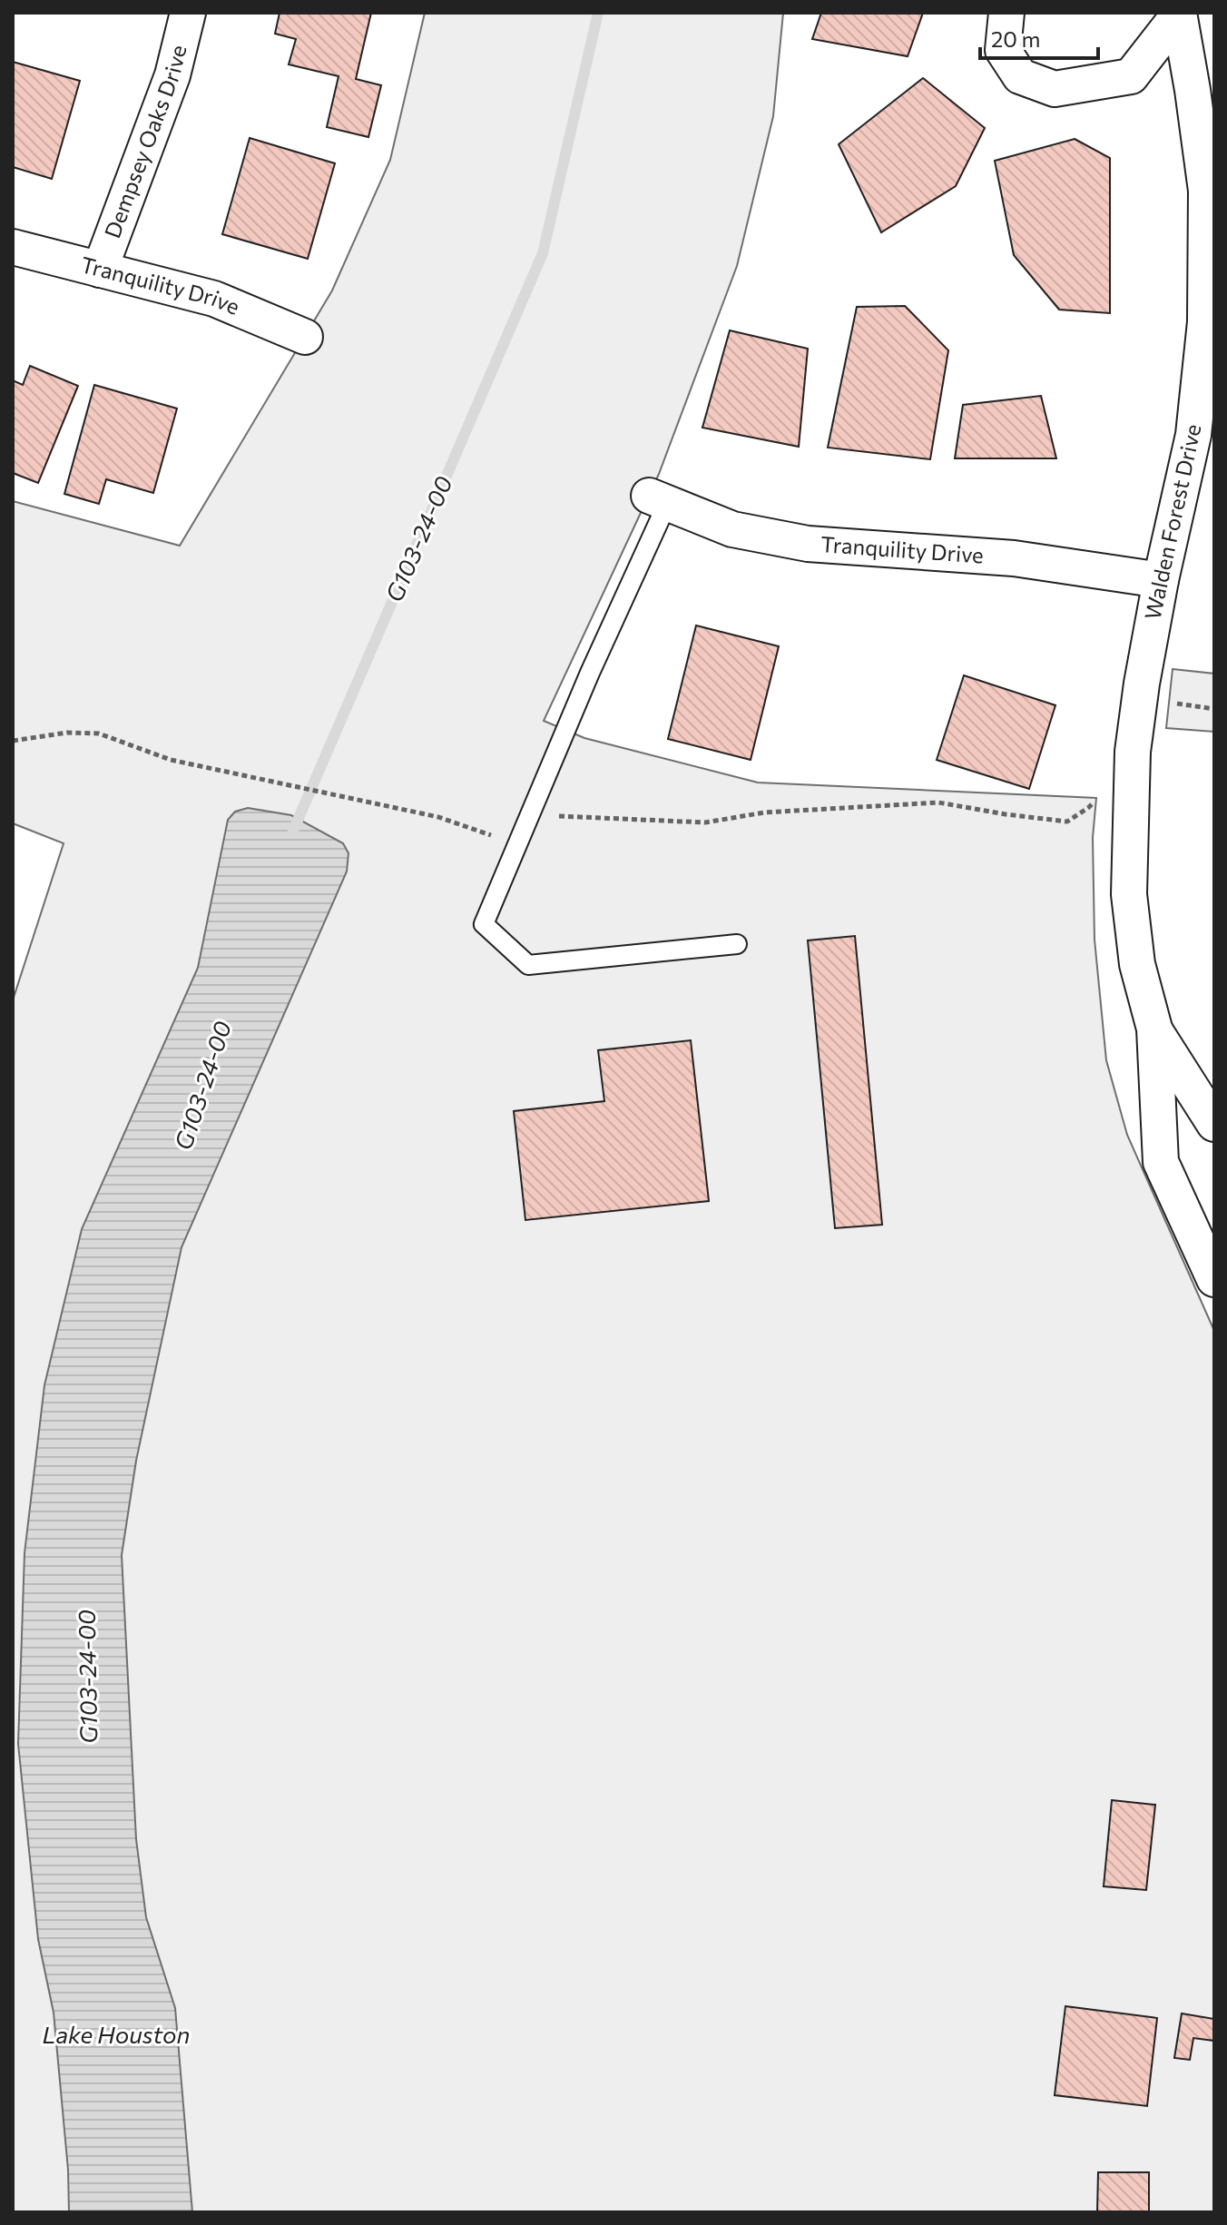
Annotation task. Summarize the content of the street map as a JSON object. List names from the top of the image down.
{
  "streets": {
    "street": ["Dempsey Oaks Drive", "Tranquility Drive", "Walden Forest Drive"]
  },
  "crossings": [
    ["Dempsey Oaks Drive", "Tranquility Drive"],
    ["Tranquility Drive", "Walden Forest Drive"]
  ],
  "water": ["G103-24-00", "Lake Houston"],
  "scale_bar": "20 m"
}
